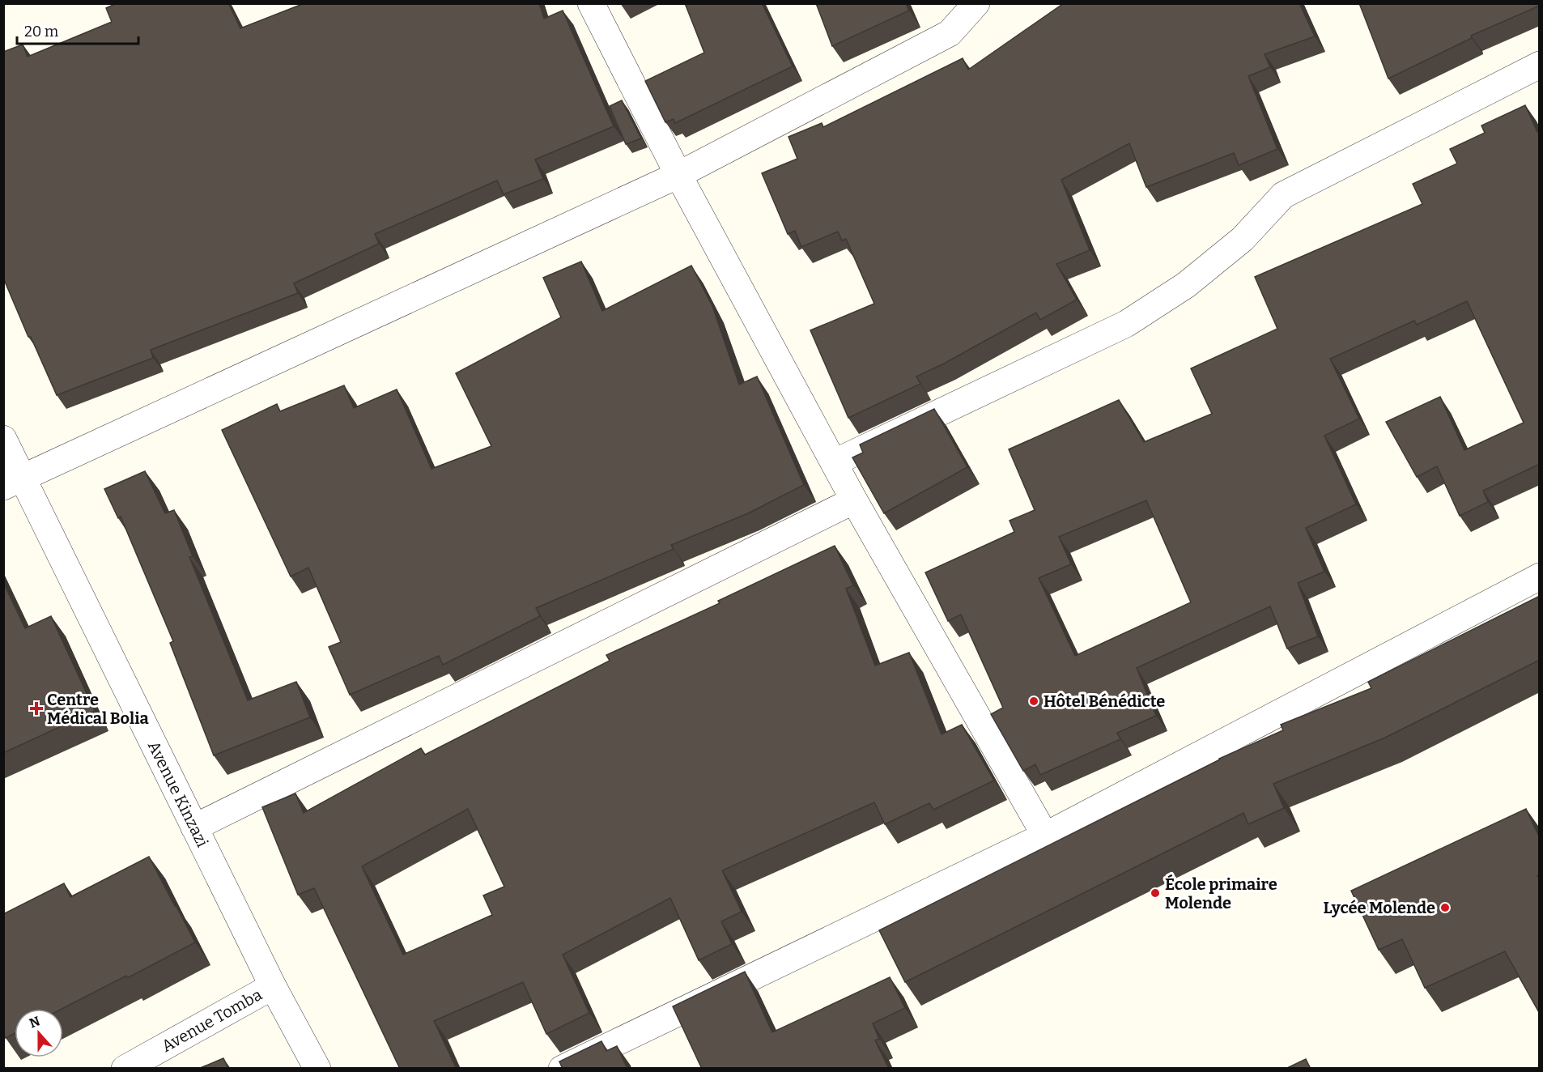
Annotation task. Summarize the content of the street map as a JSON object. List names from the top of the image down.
{
  "streets": {
    "street": ["Avenue Kinzazi", "Avenue Tomba"]
  },
  "crossings": [
    ["Avenue Kinzazi", "Avenue Tomba"]
  ],
  "places": {
    "other": ["Hôtel Bénédicte", "École primaire Molende", "Lycée Molende"],
    "health": ["Centre Médical Bolia"]
  },
  "scale_bar": "20 m",
  "north": "top"
}
